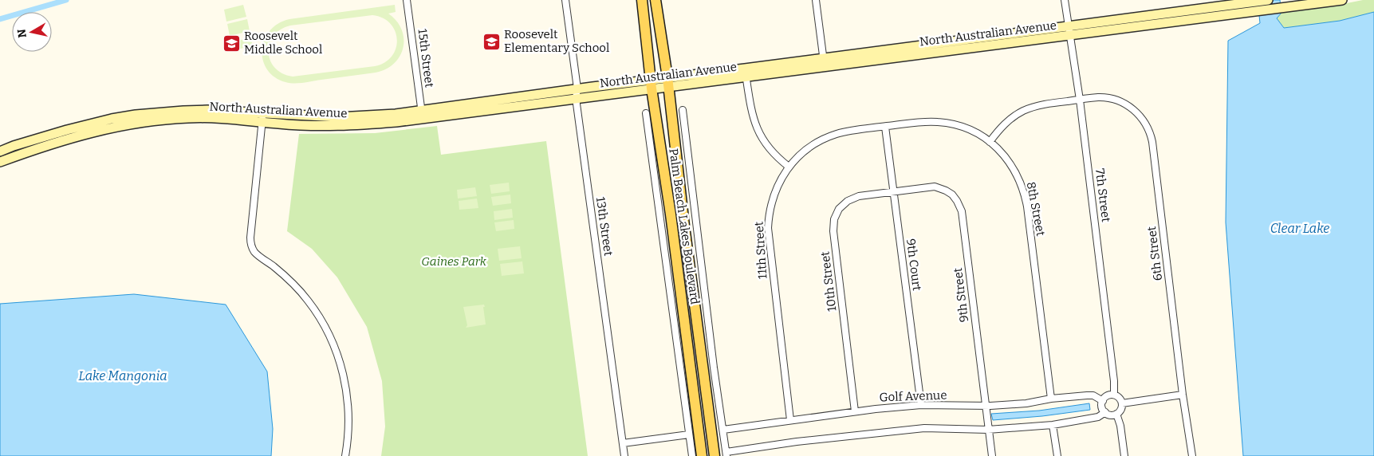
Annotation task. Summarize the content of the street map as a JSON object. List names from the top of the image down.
{
  "streets": {
    "main road": ["North Australian Avenue", "Palm Beach Lakes Boulevard"],
    "street": [
      "15th Street",
      "7th Street",
      "8th Street",
      "13th Street",
      "11th Street",
      "6th Street",
      "9th Court",
      "10th Street",
      "9th Street",
      "Golf Avenue"
    ]
  },
  "crossings": [
    ["North Australian Avenue", "15th Street"],
    ["North Australian Avenue", "7th Street"],
    ["North Australian Avenue", "13th Street"],
    ["North Australian Avenue", "Palm Beach Lakes Boulevard"],
    ["7th Street", "6th Street"],
    ["7th Street", "Golf Avenue"],
    ["8th Street", "11th Street"],
    ["8th Street", "6th Street"],
    ["8th Street", "9th Court"],
    ["8th Street", "Golf Avenue"],
    ["11th Street", "9th Court"],
    ["11th Street", "Golf Avenue"],
    ["9th Court", "10th Street"],
    ["9th Court", "9th Street"],
    ["9th Court", "Golf Avenue"],
    ["10th Street", "9th Street"],
    ["10th Street", "Golf Avenue"],
    ["9th Street", "Golf Avenue"]
  ],
  "water": ["Clear Lake", "Lake Mangonia"],
  "parks": ["Gaines Park"],
  "places": {
    "school or university": ["Roosevelt Elementary School", "Roosevelt Middle School"]
  },
  "north": "left"
}
